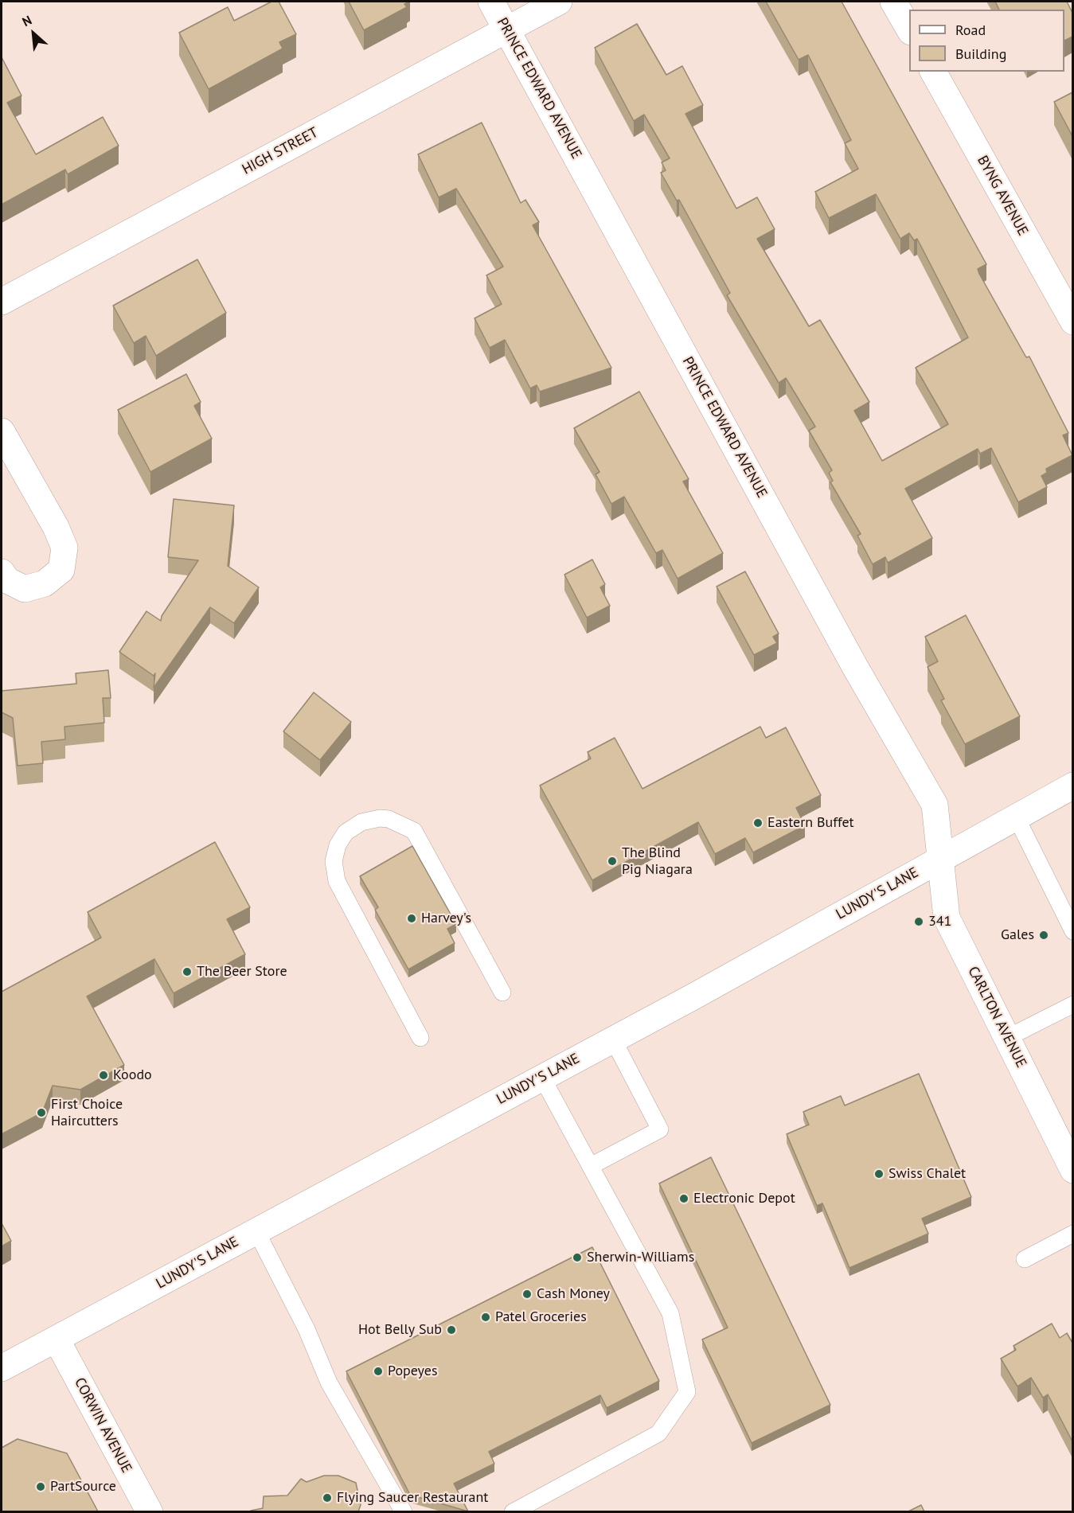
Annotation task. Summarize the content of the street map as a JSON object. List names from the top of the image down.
{
  "streets": {
    "street": [
      "PRINCE EDWARD AVENUE",
      "HIGH STREET",
      "BYNG AVENUE",
      "LUNDY'S LANE",
      "CARLTON AVENUE",
      "CORWIN AVENUE"
    ]
  },
  "crossings": [
    ["PRINCE EDWARD AVENUE", "HIGH STREET"],
    ["PRINCE EDWARD AVENUE", "LUNDY'S LANE"],
    ["PRINCE EDWARD AVENUE", "CARLTON AVENUE"],
    ["LUNDY'S LANE", "CARLTON AVENUE"],
    ["LUNDY'S LANE", "CORWIN AVENUE"]
  ],
  "places": [
    "Eastern Buffet",
    "The Blind Pig Niagara",
    "Harvey's",
    "341",
    "Gales",
    "The Beer Store",
    "Koodo",
    "First Choice Haircutters",
    "Swiss Chalet",
    "Electronic Depot",
    "Sherwin-Williams",
    "Cash Money",
    "Patel Groceries",
    "Hot Belly Sub",
    "Popeyes",
    "PartSource",
    "Flying Saucer Restaurant"
  ],
  "legend": ["Road", "Building"],
  "north": "top left"
}
